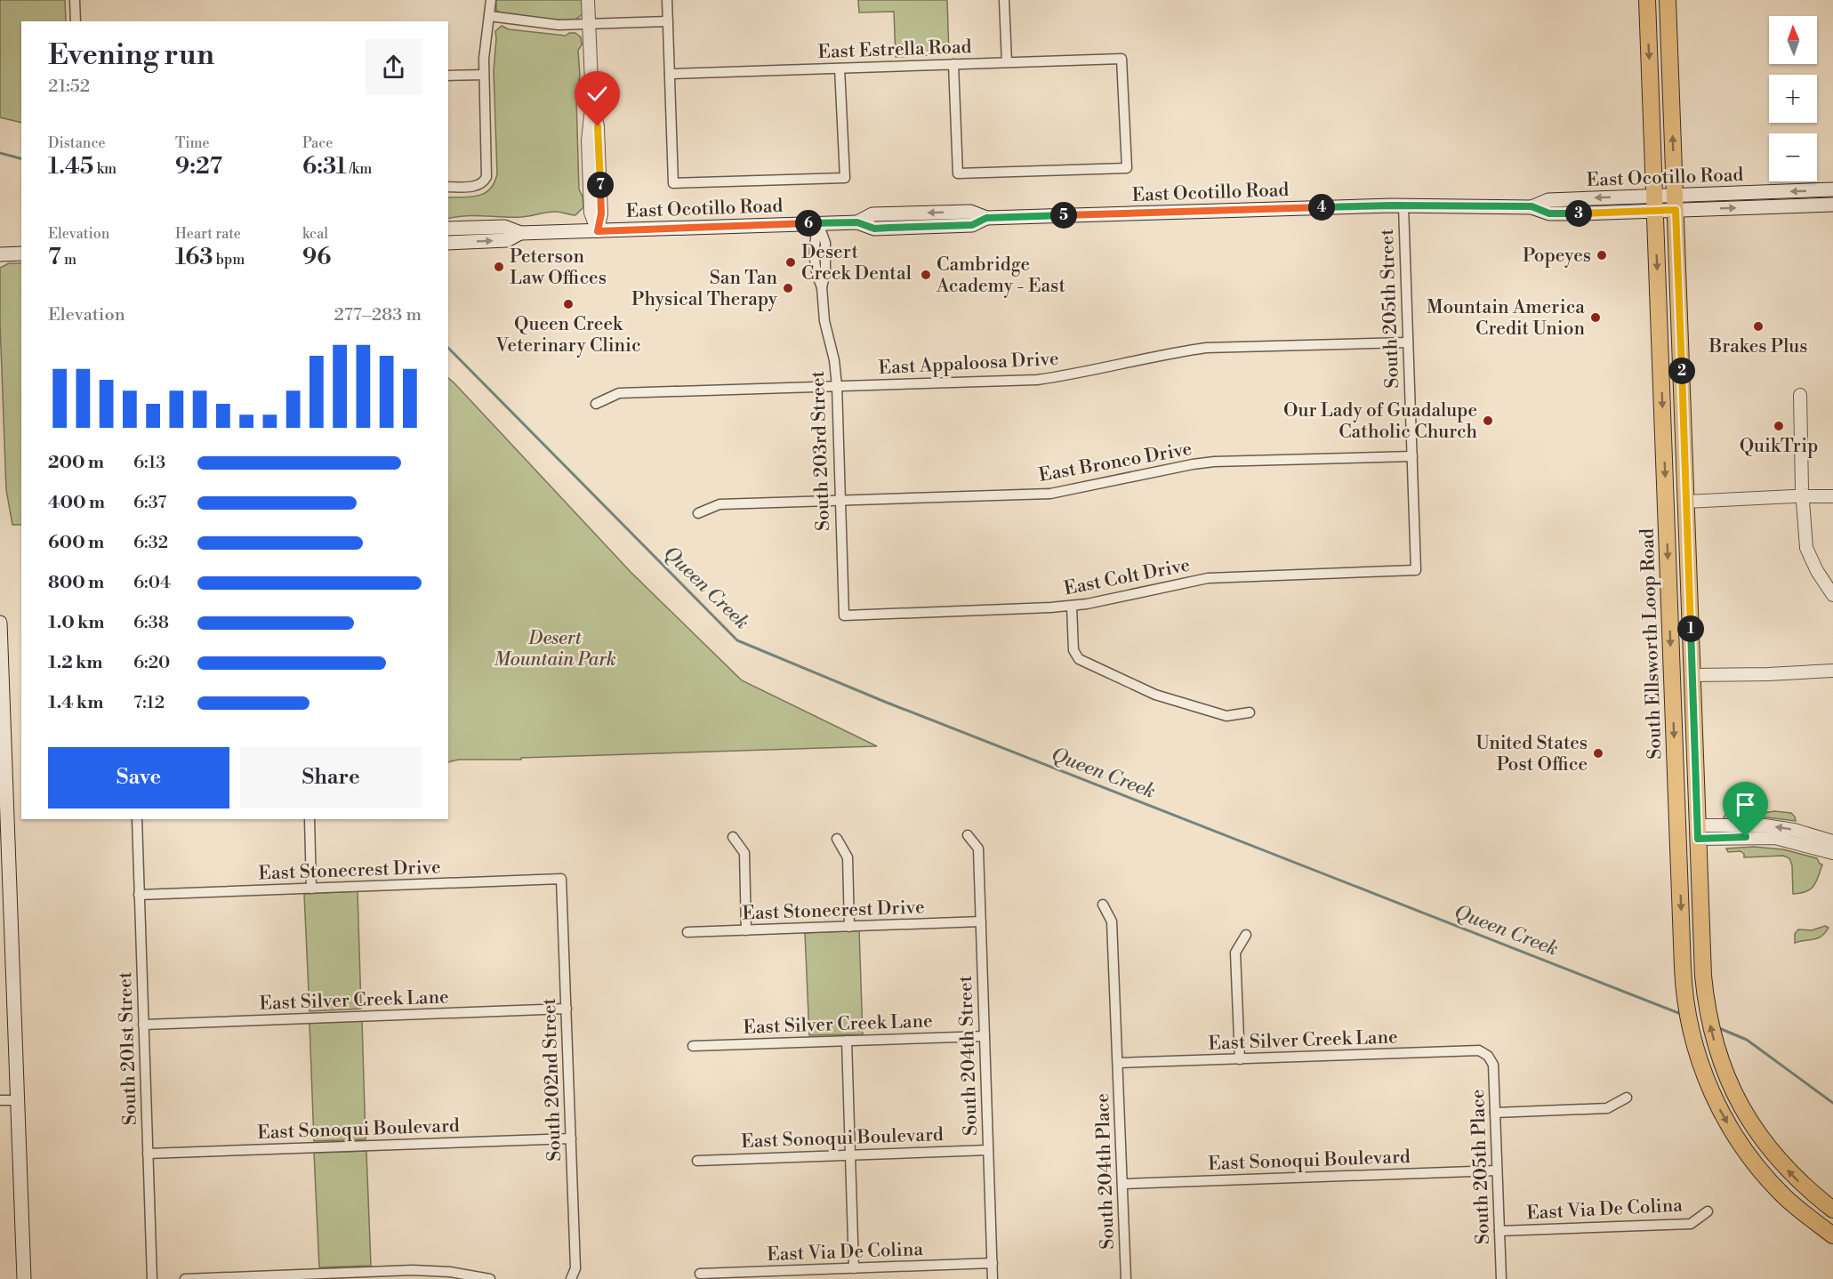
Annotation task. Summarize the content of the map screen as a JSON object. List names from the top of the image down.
{
  "streets": {
    "main road": ["East Ocotillo Road", "South Ellsworth Loop Road"],
    "street": [
      "East Estrella Road",
      "South 205th Street",
      "East Appaloosa Drive",
      "South 203rd Street",
      "East Bronco Drive",
      "East Colt Drive",
      "East Stonecrest Drive",
      "East Silver Creek Lane",
      "South 201st Street",
      "South 204th Street",
      "South 202nd Street",
      "East Sonoqui Boulevard",
      "South 205th Place",
      "South 204th Place",
      "East Via De Colina"
    ]
  },
  "crossings": [
    ["East Ocotillo Road", "South 205th Street"],
    ["East Ocotillo Road", "South 203rd Street"],
    ["East Ocotillo Road", "South Ellsworth Loop Road"],
    ["South 205th Street", "East Appaloosa Drive"],
    ["South 205th Street", "East Bronco Drive"],
    ["South 205th Street", "East Colt Drive"],
    ["East Appaloosa Drive", "South 203rd Street"],
    ["South 203rd Street", "East Bronco Drive"],
    ["South 203rd Street", "East Colt Drive"],
    ["East Stonecrest Drive", "South 201st Street"],
    ["East Stonecrest Drive", "South 204th Street"],
    ["East Stonecrest Drive", "South 202nd Street"],
    ["East Silver Creek Lane", "South 201st Street"],
    ["East Silver Creek Lane", "South 204th Street"],
    ["East Silver Creek Lane", "South 202nd Street"],
    ["East Silver Creek Lane", "South 205th Place"],
    ["East Silver Creek Lane", "South 204th Place"],
    ["South 201st Street", "East Sonoqui Boulevard"],
    ["South 204th Street", "East Sonoqui Boulevard"],
    ["South 204th Street", "East Via De Colina"],
    ["South 202nd Street", "East Sonoqui Boulevard"],
    ["East Sonoqui Boulevard", "South 205th Place"],
    ["East Sonoqui Boulevard", "South 204th Place"],
    ["South 205th Place", "East Via De Colina"]
  ],
  "water": ["Queen Creek"],
  "parks": ["Desert Mountain Park"],
  "places": [
    "Popeyes",
    "Desert Creek Dental",
    "Peterson Law Offices",
    "Cambridge Academy - East",
    "San Tan Physical Therapy",
    "Queen Creek Veterinary Clinic",
    "Mountain America Credit Union",
    "Brakes Plus",
    "Our Lady of Guadalupe Catholic Church",
    "QuikTrip",
    "United States Post Office"
  ],
  "north": "top",
  "page": {
    "map_buttons": ["+", "−"],
    "heading": ["Evening run", "21:52"],
    "stats": [
      ["Distance", "1.45 km"],
      ["Time", "9:27"],
      ["Pace", "6:31 /km"],
      ["Elevation", "7 m"],
      ["Heart rate", "163 bpm"],
      ["kcal", "96"]
    ],
    "pins": [
      "7",
      "4",
      "3",
      "5",
      "6",
      "2",
      "1"
    ],
    "chart": ["Elevation", "277–283 m"],
    "list": [
      {
        "name": "200 m",
        "note": "6:13"
      },
      {
        "name": "400 m",
        "note": "6:37"
      },
      {
        "name": "600 m",
        "note": "6:32"
      },
      {
        "name": "800 m",
        "note": "6:04"
      },
      {
        "name": "1.0 km",
        "note": "6:38"
      },
      {
        "name": "1.2 km",
        "note": "6:20"
      },
      {
        "name": "1.4 km",
        "note": "7:12"
      }
    ],
    "buttons": ["Save", "Share"]
  }
}
